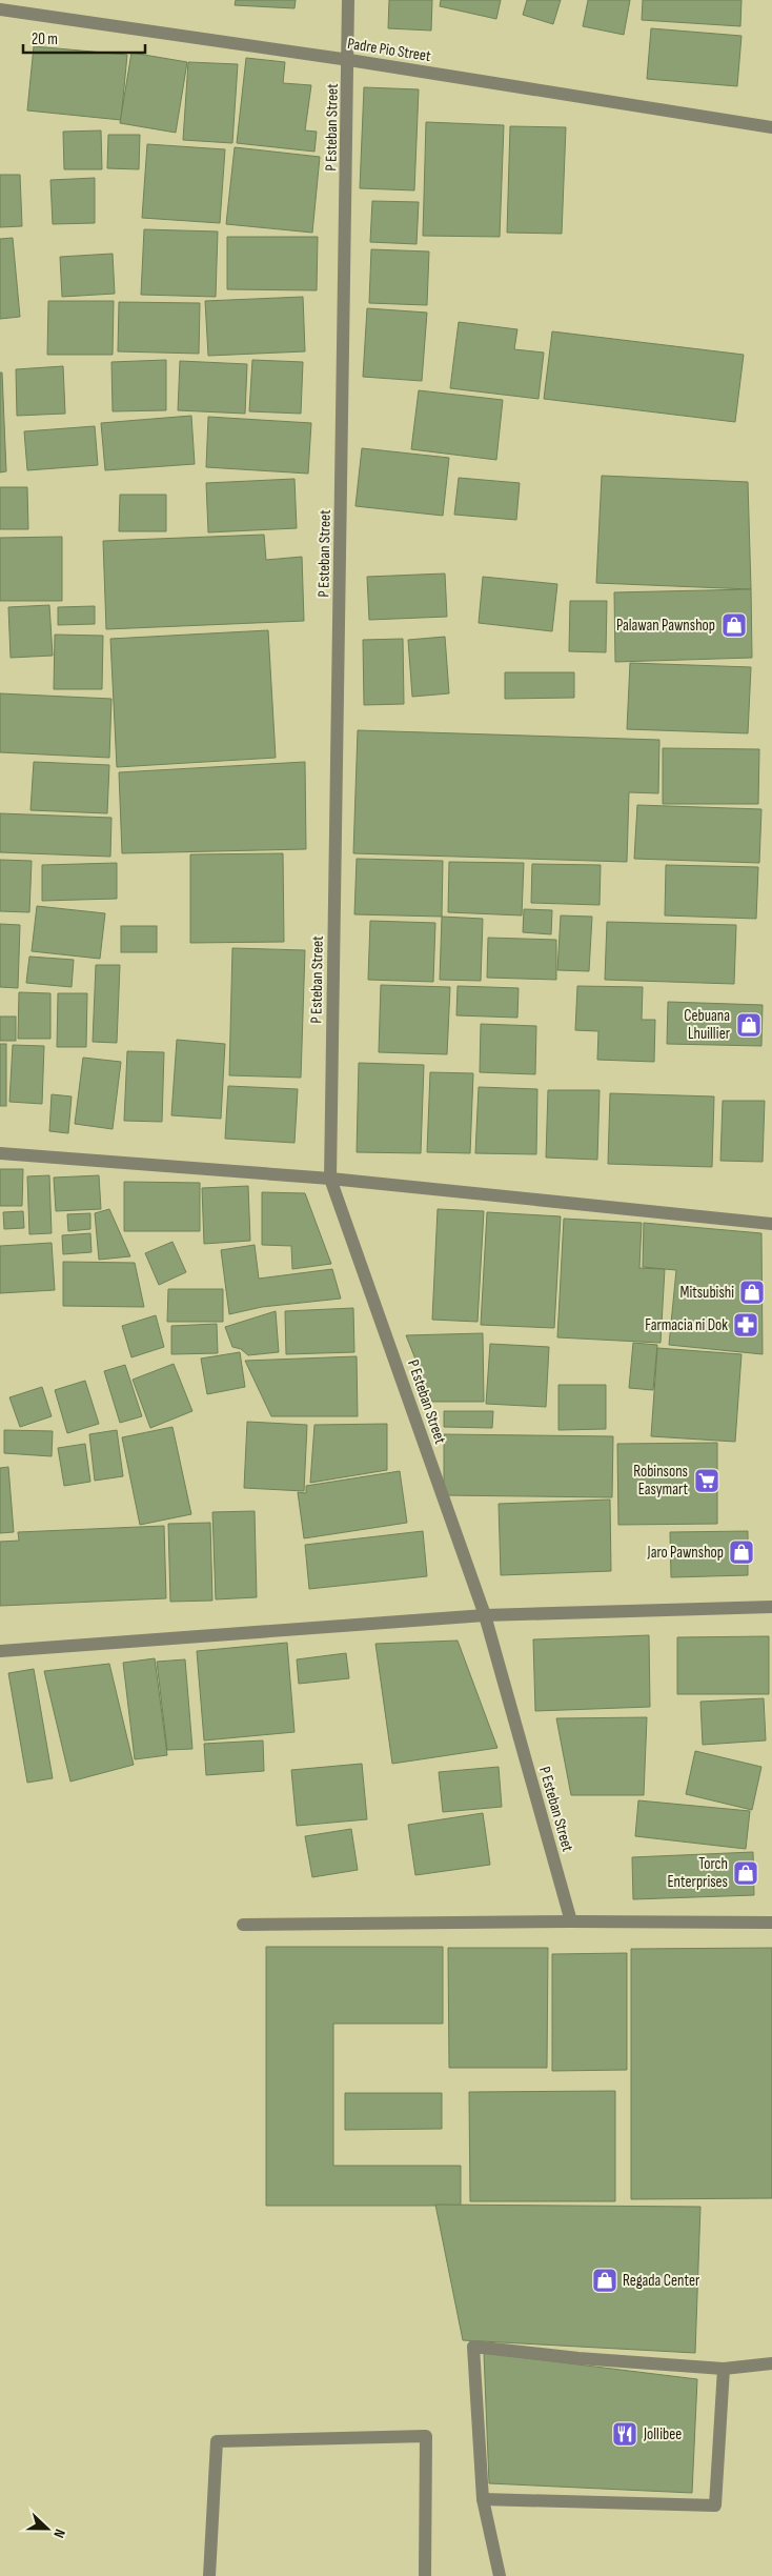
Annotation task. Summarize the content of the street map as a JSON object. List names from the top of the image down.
{
  "streets": {
    "street": ["Padre Pio Street", "P Esteban Street"]
  },
  "crossings": [
    ["Padre Pio Street", "P Esteban Street"]
  ],
  "places": {
    "shop": [
      "Palawan Pawnshop",
      "Cebuana Lhuillier",
      "Mitsubishi",
      "Jaro Pawnshop",
      "Torch Enterprises",
      "Regada Center"
    ],
    "pharmacy": ["Farmacia ni Dok"],
    "supermarket": ["Robinsons Easymart"],
    "restaurant": ["Jollibee"]
  },
  "scale_bar": "20 m",
  "north": "right"
}
